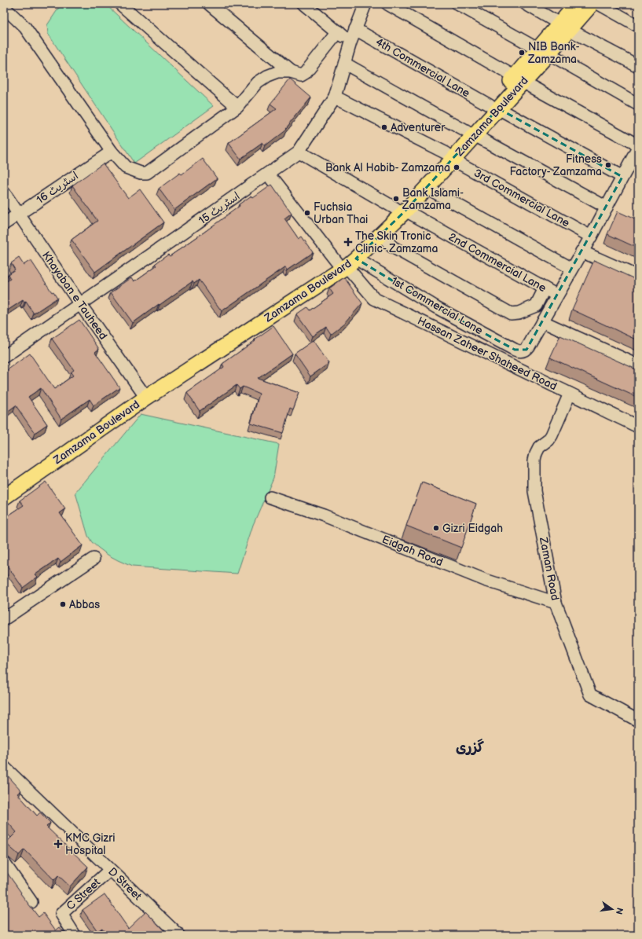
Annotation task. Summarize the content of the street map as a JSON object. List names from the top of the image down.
{
  "streets": {
    "main road": ["Zamzama Boulevard"],
    "street": [
      "4th Commercial Lane",
      "اسٹریٹ 16",
      "3rd Commercial Lane",
      "اسٹریٹ 15",
      "2nd Commercial Lane",
      "Khayaban e Tauheed",
      "1st Commercial Lane",
      "Hassan Zaheer Shaheed Road",
      "Eidgah Road",
      "Zaman Road",
      "D Street",
      "C Street"
    ]
  },
  "crossings": [
    ["4th Commercial Lane", "Zamzama Boulevard"],
    ["4th Commercial Lane", "اسٹریٹ 15"],
    ["Zamzama Boulevard", "3rd Commercial Lane"],
    ["Zamzama Boulevard", "2nd Commercial Lane"],
    ["Zamzama Boulevard", "Khayaban e Tauheed"],
    ["Zamzama Boulevard", "1st Commercial Lane"],
    ["Zamzama Boulevard", "Hassan Zaheer Shaheed Road"],
    ["اسٹریٹ 16", "Khayaban e Tauheed"],
    ["3rd Commercial Lane", "اسٹریٹ 15"],
    ["اسٹریٹ 15", "2nd Commercial Lane"],
    ["اسٹریٹ 15", "Khayaban e Tauheed"],
    ["اسٹریٹ 15", "Hassan Zaheer Shaheed Road"],
    ["1st Commercial Lane", "Hassan Zaheer Shaheed Road"],
    ["Hassan Zaheer Shaheed Road", "Zaman Road"],
    ["Eidgah Road", "Zaman Road"],
    ["D Street", "C Street"]
  ],
  "districts": ["گزری"],
  "places": {
    "other": [
      "NIB Bank- Zamzama",
      "Adventurer",
      "Fitness Factory- Zamzama",
      "Bank Al Habib- Zamzama",
      "Bank Islami- Zamzama",
      "Fuchsia Urban Thai",
      "Gizri Eidgah",
      "Abbas"
    ],
    "health": ["The Skin Tronic Clinic- Zamzama", "KMC Gizri Hospital"]
  },
  "north": "right"
}
